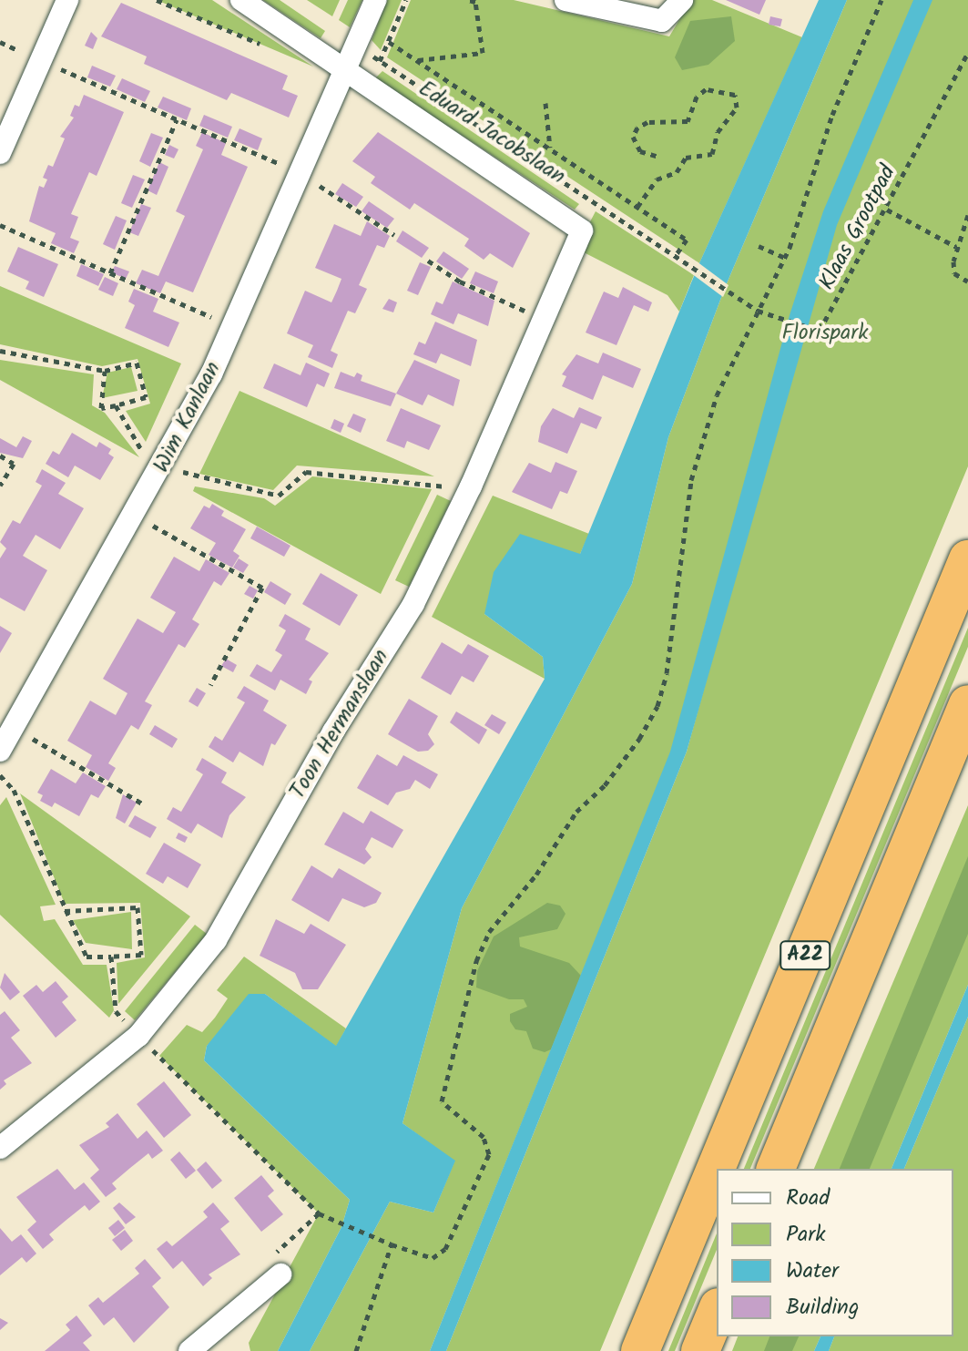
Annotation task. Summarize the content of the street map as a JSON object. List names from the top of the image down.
{
  "streets": {
    "highway": ["A22"],
    "street": ["Eduard Jacobslaan", "Wim Kanlaan", "Toon Hermanslaan"],
    "path": ["Klaas Grootpad"]
  },
  "crossings": [
    ["Eduard Jacobslaan", "Klaas Grootpad"],
    ["Eduard Jacobslaan", "Wim Kanlaan"],
    ["Eduard Jacobslaan", "Toon Hermanslaan"]
  ],
  "parks": ["Florispark"],
  "legend": [
    "Road",
    "Park",
    "Water",
    "Building"
  ]
}
